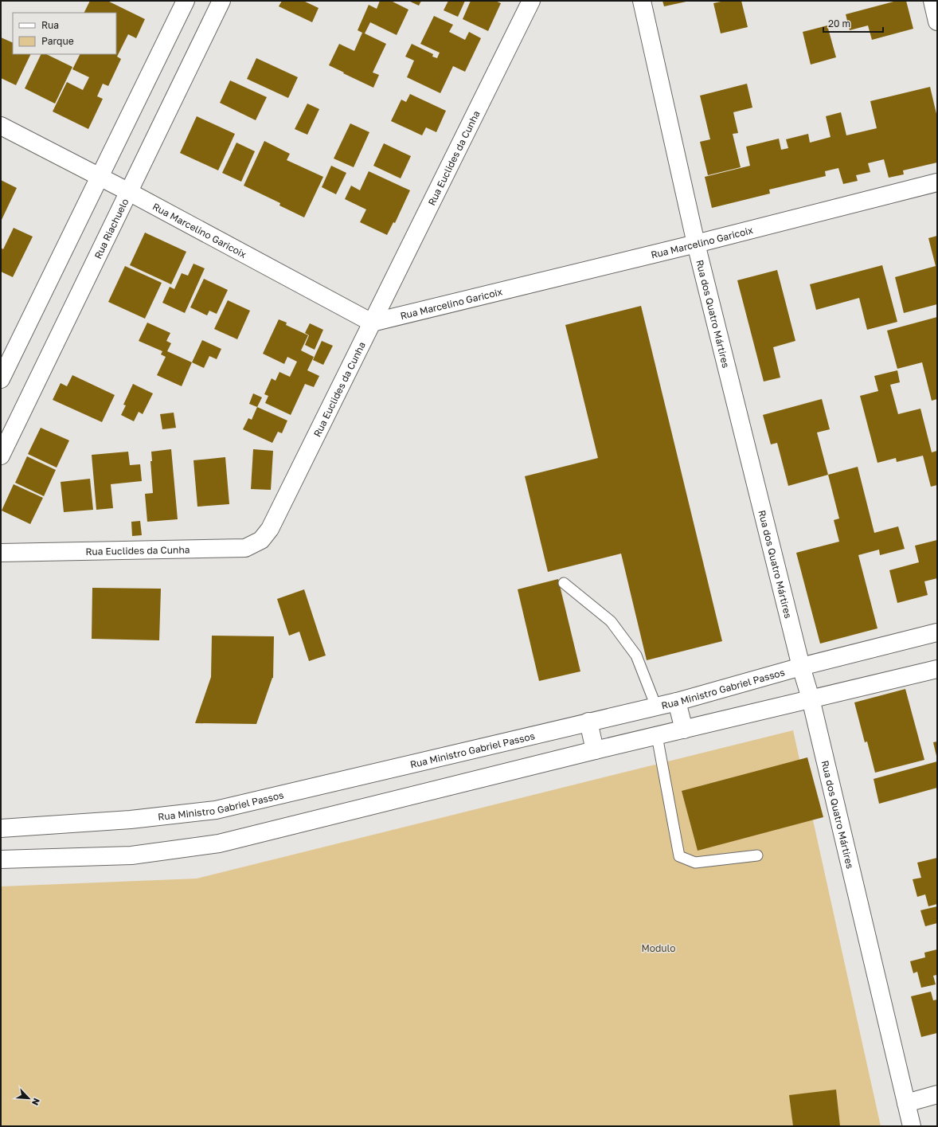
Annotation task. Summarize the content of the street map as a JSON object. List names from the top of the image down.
{
  "streets": {
    "street": [
      "Rua Euclides da Cunha",
      "Rua Riachuelo",
      "Rua Marcelino Garicoix",
      "Rua dos Quatro Mártires",
      "Rua Ministro Gabriel Passos"
    ]
  },
  "crossings": [
    ["Rua Euclides da Cunha", "Rua Marcelino Garicoix"],
    ["Rua Riachuelo", "Rua Marcelino Garicoix"],
    ["Rua Marcelino Garicoix", "Rua dos Quatro Mártires"],
    ["Rua dos Quatro Mártires", "Rua Ministro Gabriel Passos"]
  ],
  "parks": ["Modulo"],
  "legend": ["Rua", "Parque"],
  "scale_bar": "20 m",
  "north": "bottom right"
}
